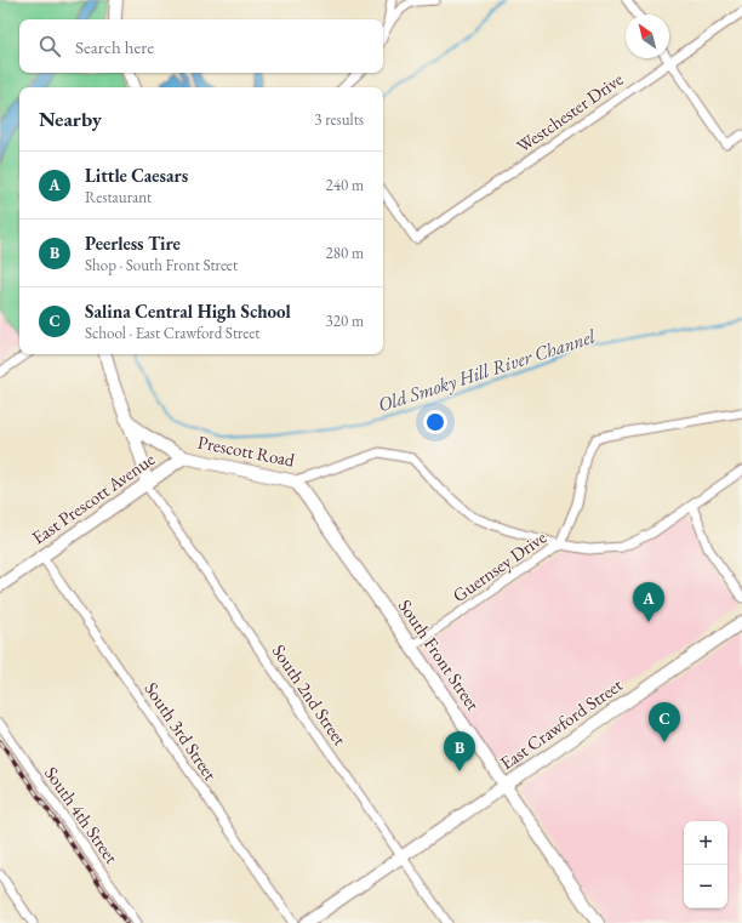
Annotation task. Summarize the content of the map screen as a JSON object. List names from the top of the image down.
{
  "streets": {
    "street": [
      "Westchester Drive",
      "Prescott Road",
      "East Prescott Avenue",
      "Guernsey Drive",
      "South Front Street",
      "South 2nd Street",
      "East Crawford Street",
      "South 3rd Street",
      "South 4th Street"
    ]
  },
  "crossings": [
    ["Prescott Road", "East Prescott Avenue"],
    ["Prescott Road", "Guernsey Drive"],
    ["Prescott Road", "South Front Street"],
    ["East Prescott Avenue", "South 2nd Street"],
    ["East Prescott Avenue", "South 3rd Street"],
    ["Guernsey Drive", "South Front Street"],
    ["South Front Street", "East Crawford Street"],
    ["South 2nd Street", "East Crawford Street"]
  ],
  "water": ["Old Smoky Hill River Channel"],
  "north": "top left",
  "page": {
    "search": "Search here",
    "heading": ["Nearby", "3 results"],
    "list": [
      {
        "mark": "A",
        "name": "Little Caesars",
        "note": "Restaurant",
        "value": "240 m"
      },
      {
        "mark": "B",
        "name": "Peerless Tire",
        "note": "Shop · South Front Street",
        "value": "280 m"
      },
      {
        "mark": "C",
        "name": "Salina Central High School",
        "note": "School · East Crawford Street",
        "value": "320 m"
      }
    ],
    "pins": ["A", "C", "B"],
    "map_buttons": ["+", "−"]
  }
}
